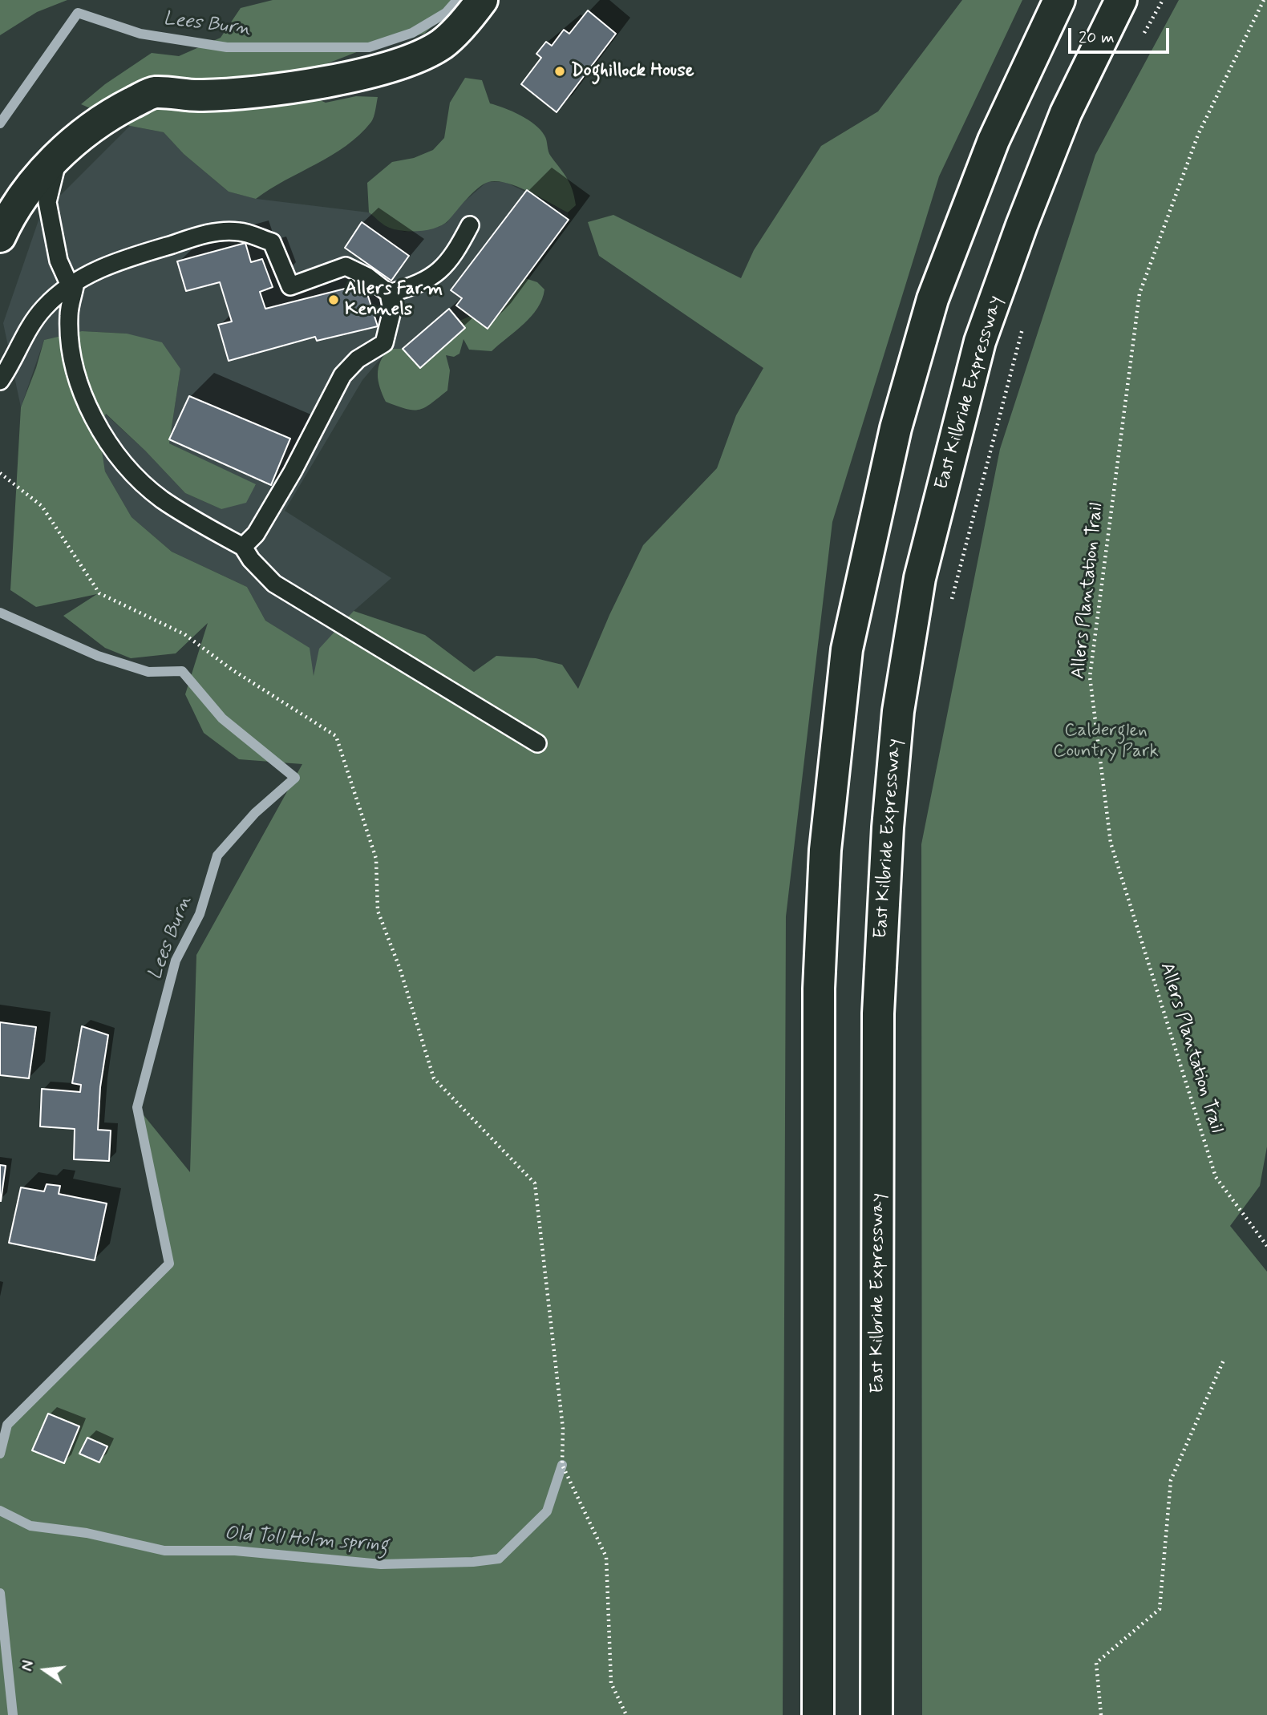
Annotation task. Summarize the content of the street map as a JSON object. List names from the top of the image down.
{
  "streets": {
    "main road": ["East Kilbride Expressway"],
    "path": ["Allers Plantation Trail"]
  },
  "water": ["Lees Burn", "Old Toll Holm spring"],
  "parks": ["Calderglen Country Park"],
  "places": ["Doghillock House", "Allers Farm Kennels"],
  "scale_bar": "20 m",
  "north": "left"
}
